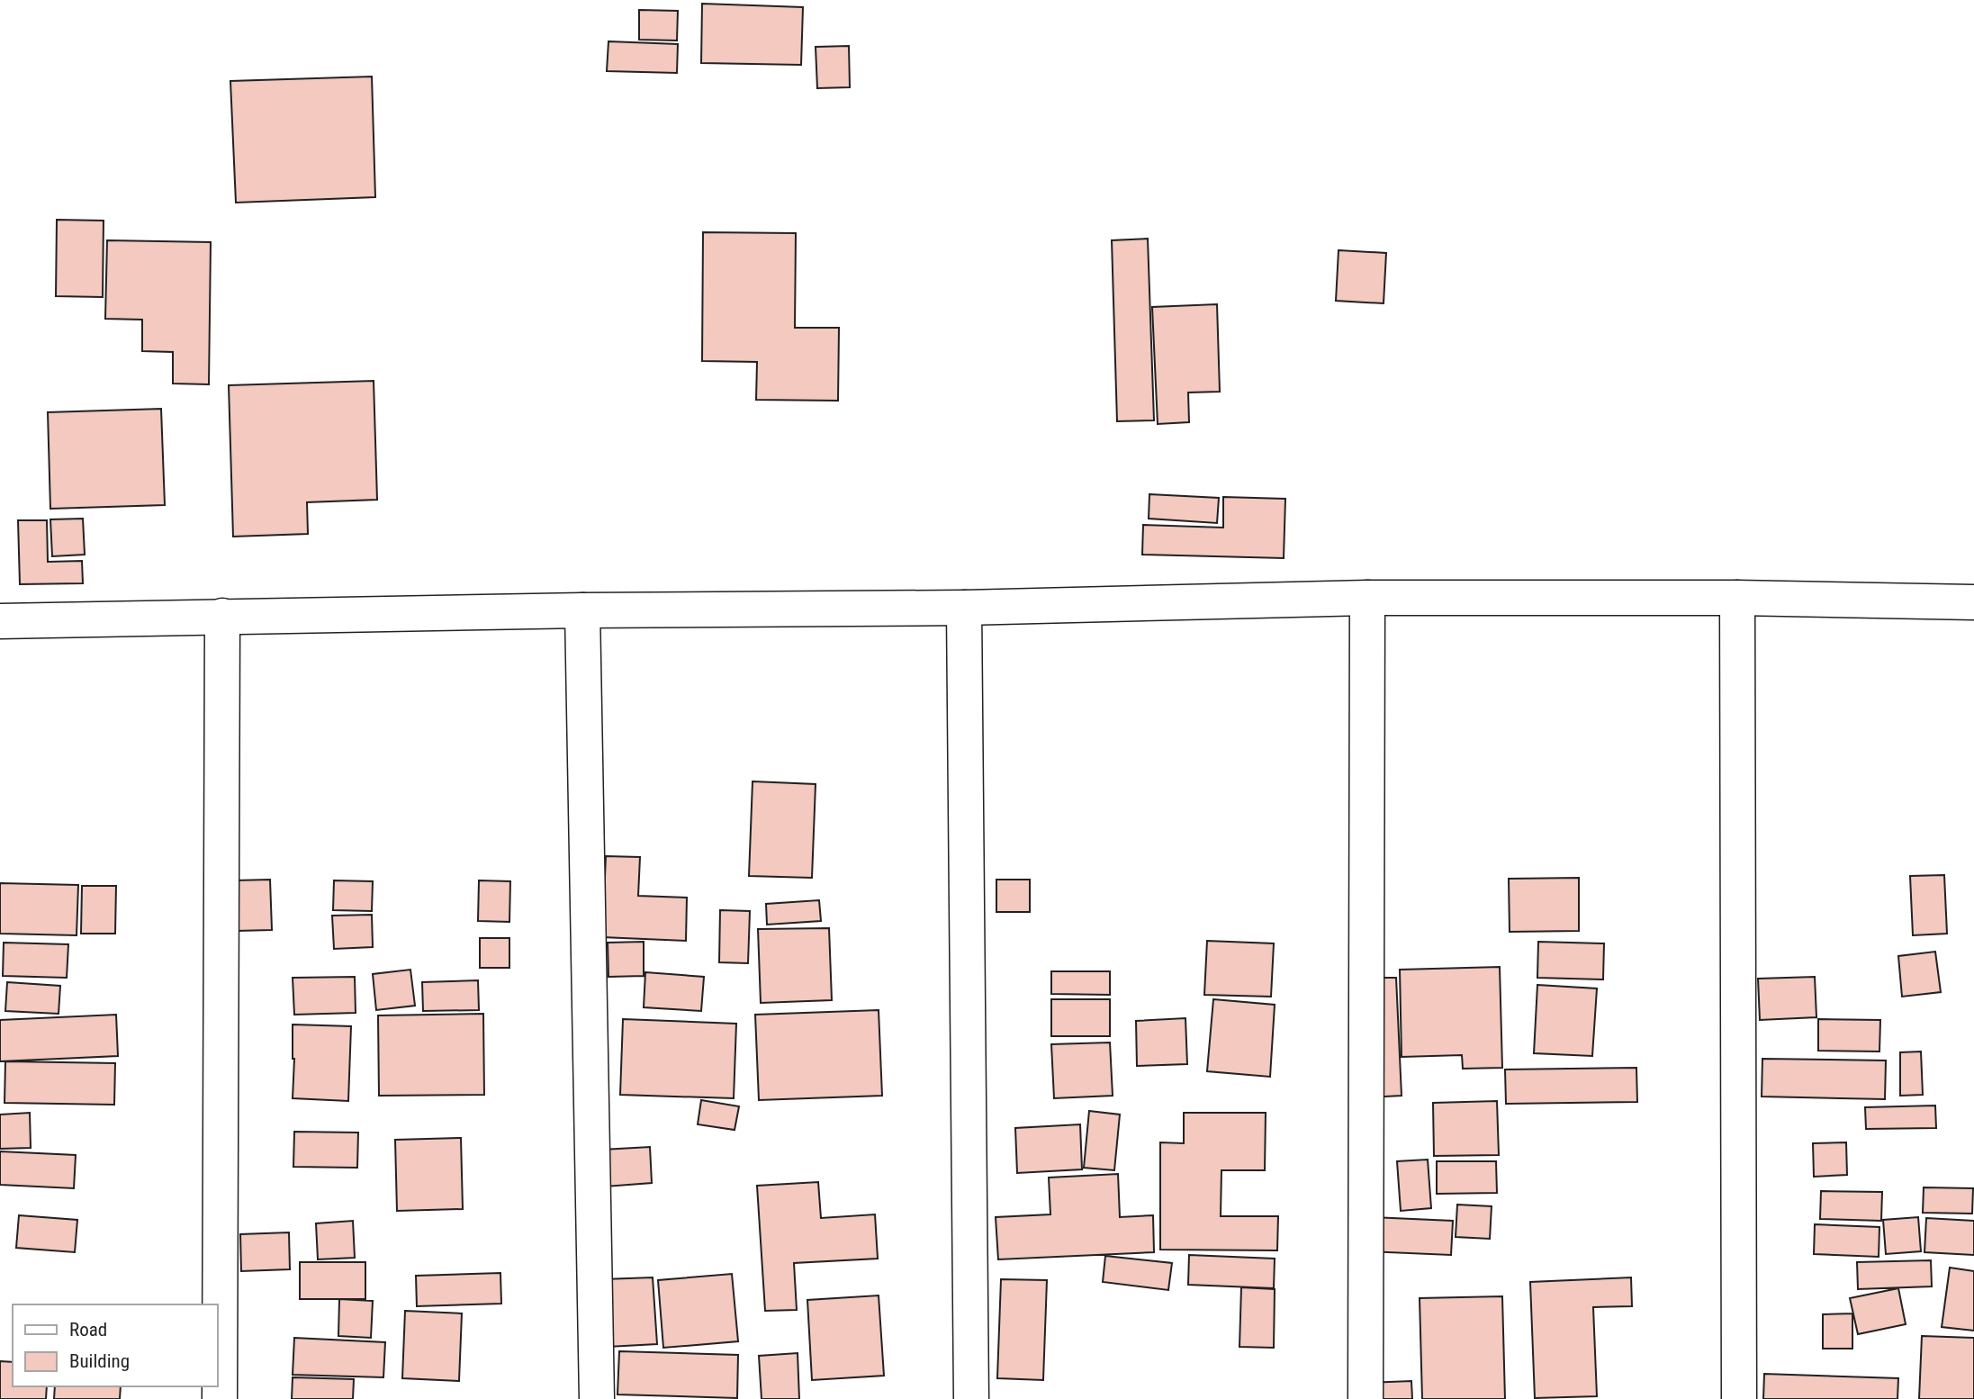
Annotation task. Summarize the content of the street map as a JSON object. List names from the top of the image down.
{
  "legend": ["Road", "Building"]
}
